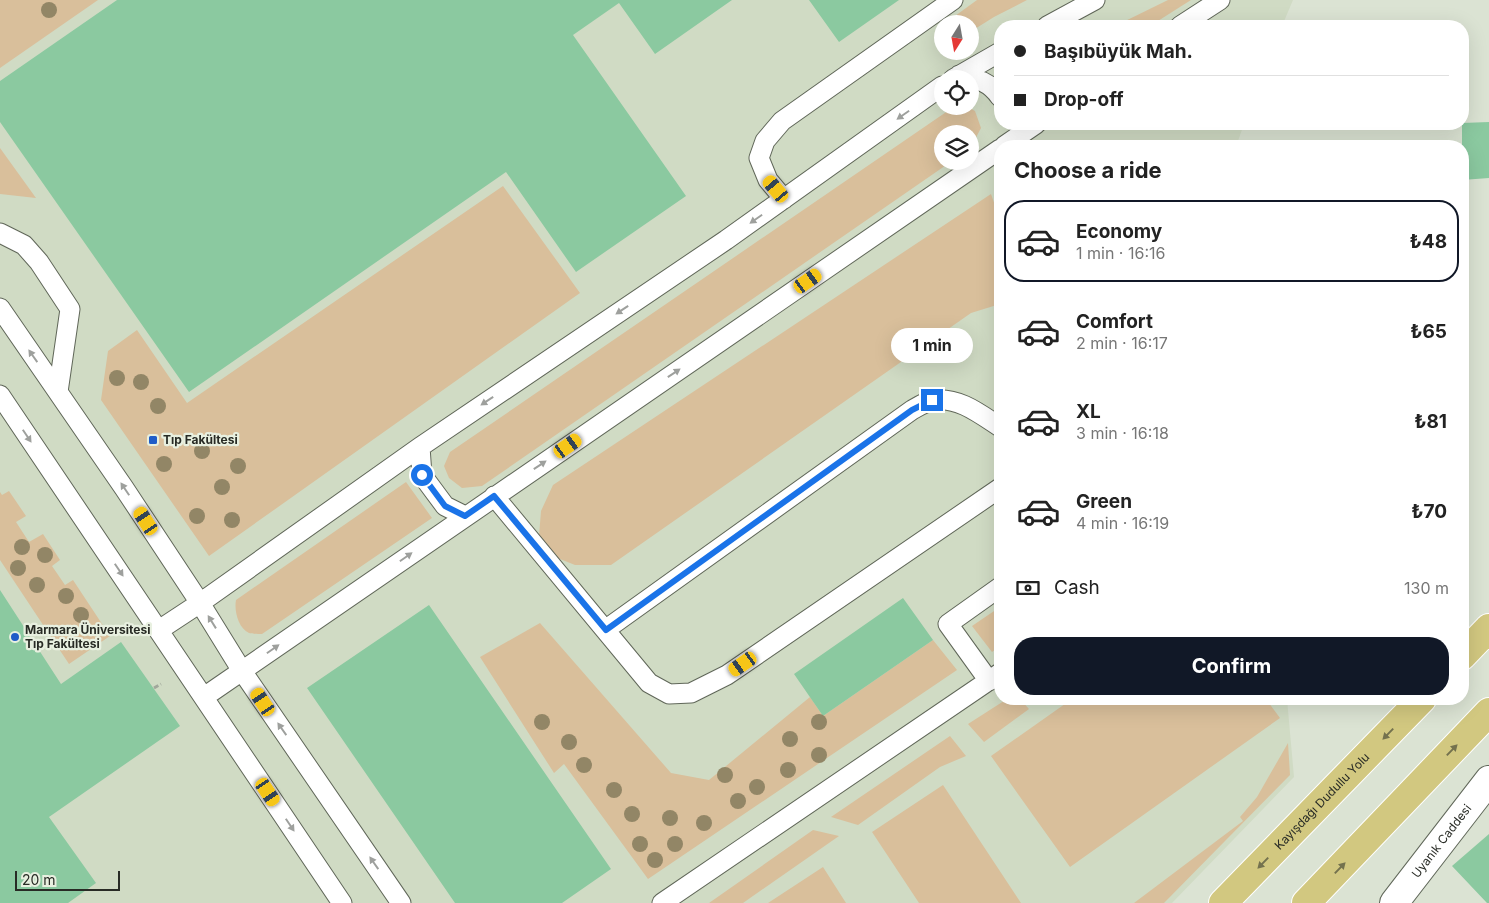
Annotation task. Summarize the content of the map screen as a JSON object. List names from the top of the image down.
{
  "streets": {
    "main road": ["Kayışdağı Dudullu Yolu"],
    "street": ["Uyanık Caddesi"]
  },
  "places": {
    "transit": ["Tıp Fakültesi"],
    "other": ["Marmara Üniversitesi Tıp Fakültesi"]
  },
  "scale_bar": "20 m",
  "north": "bottom",
  "page": {
    "banner": ["Başıbüyük Mah.", "Drop-off"],
    "heading": "Choose a ride",
    "list": [
      {
        "name": "Economy",
        "note": "1 min · 16:16",
        "value": "₺48"
      },
      {
        "name": "Comfort",
        "note": "2 min · 16:17",
        "value": "₺65"
      },
      {
        "name": "XL",
        "note": "3 min · 16:18",
        "value": "₺81"
      },
      {
        "name": "Green",
        "note": "4 min · 16:19",
        "value": "₺70"
      }
    ],
    "bubble": "1 min",
    "pay": ["Cash", "130 m"],
    "buttons": "Confirm",
    "scale": "20 m"
  }
}
